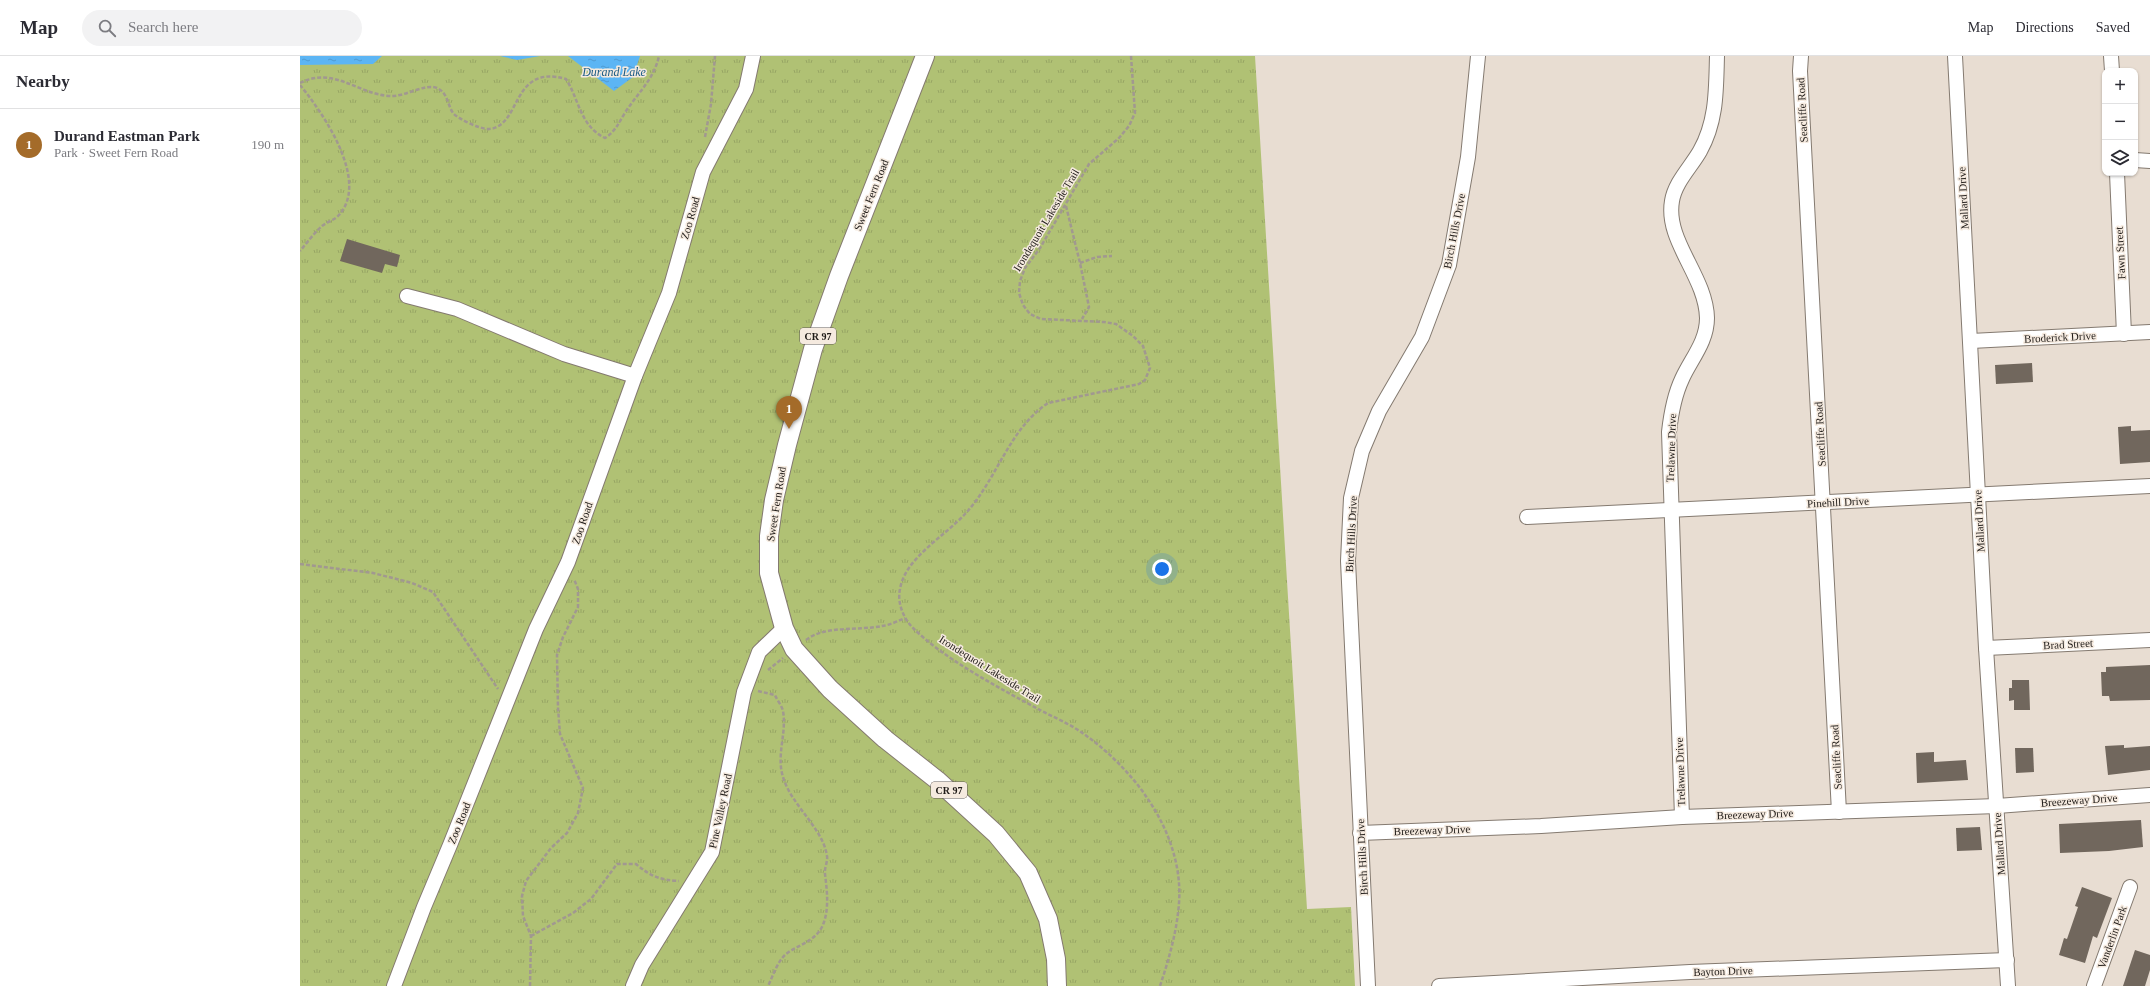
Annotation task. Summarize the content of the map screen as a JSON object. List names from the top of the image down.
{
  "streets": {
    "main road": ["Sweet Fern Road", "CR 97"],
    "street": [
      "Seacliffe Road",
      "Mallard Drive",
      "Zoo Road",
      "Birch Hills Drive",
      "Fawn Street",
      "Broderick Drive",
      "Trelawne Drive",
      "Pinehill Drive",
      "Brad Street",
      "Breezeway Drive",
      "Pine Valley Road",
      "Vanderlin Park",
      "Bayton Drive"
    ],
    "path": ["Irondequoit Lakeside Trail"]
  },
  "crossings": [
    ["Seacliffe Road", "Pinehill Drive"],
    ["Seacliffe Road", "Breezeway Drive"],
    ["Sweet Fern Road", "Pine Valley Road"],
    ["Mallard Drive", "Broderick Drive"],
    ["Mallard Drive", "Pinehill Drive"],
    ["Mallard Drive", "Brad Street"],
    ["Mallard Drive", "Breezeway Drive"],
    ["Mallard Drive", "Bayton Drive"],
    ["Birch Hills Drive", "Breezeway Drive"],
    ["Fawn Street", "Broderick Drive"],
    ["Trelawne Drive", "Pinehill Drive"],
    ["Trelawne Drive", "Breezeway Drive"]
  ],
  "water": ["Durand Lake"],
  "page": {
    "header": "Map",
    "search": "Search here",
    "nav": ["Map", "Directions", "Saved"],
    "heading": "Nearby",
    "map_buttons": ["+", "−"],
    "list": [
      {
        "mark": "1",
        "name": "Durand Eastman Park",
        "note": "Park · Sweet Fern Road",
        "value": "190 m"
      }
    ],
    "pins": "1"
  }
}
